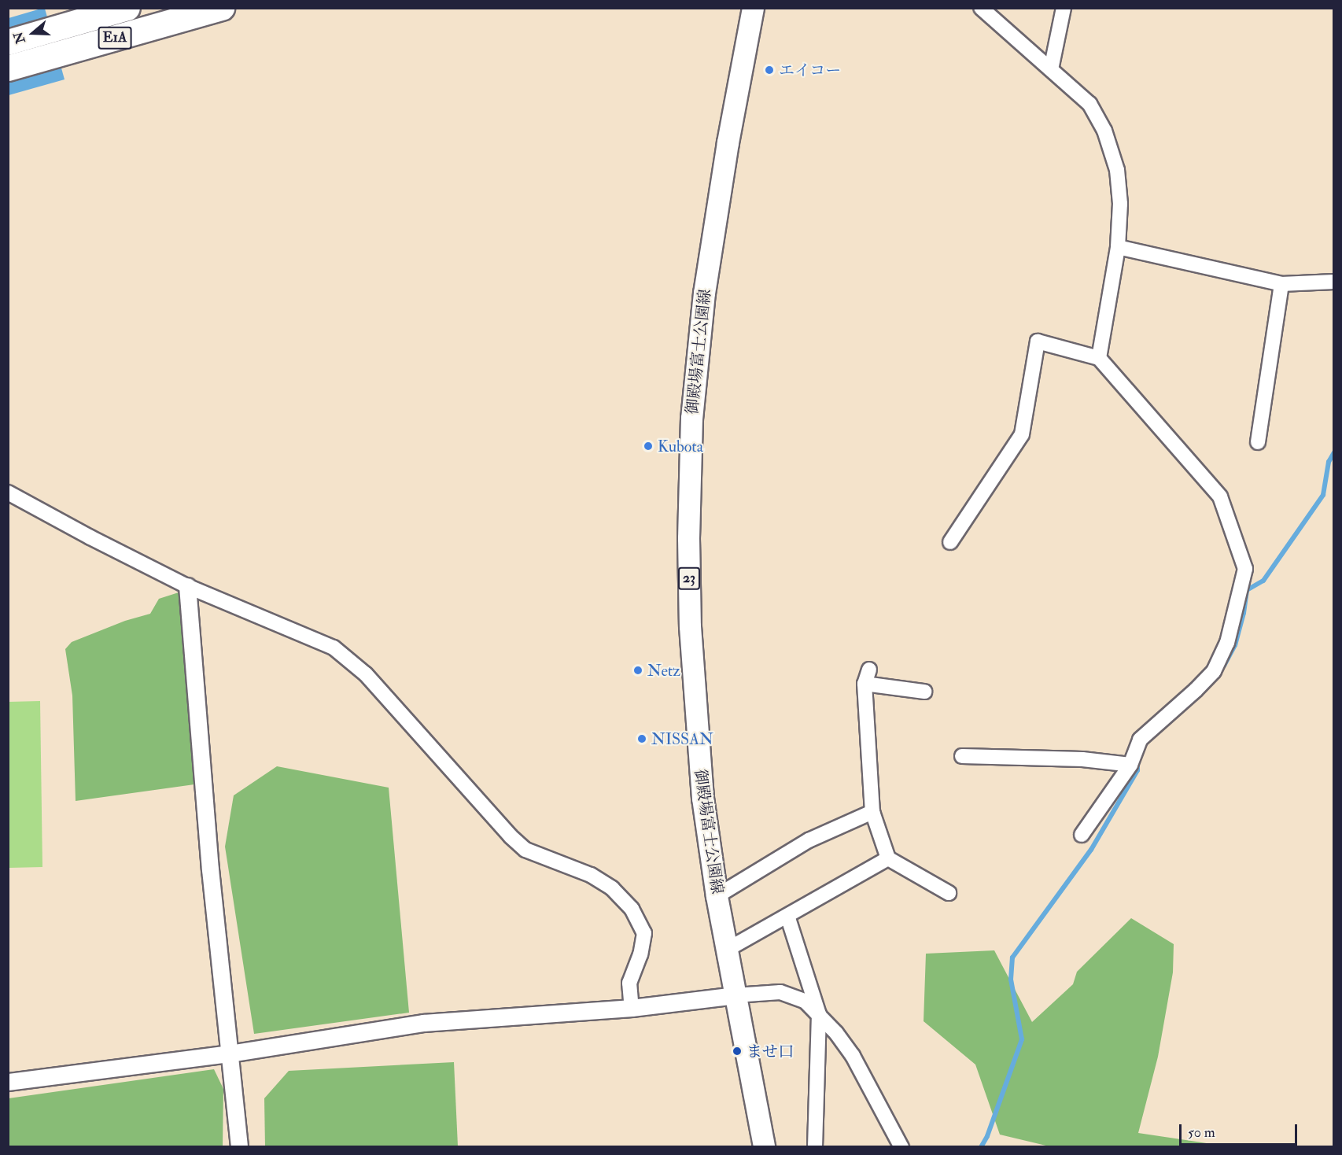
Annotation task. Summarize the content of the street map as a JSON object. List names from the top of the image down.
{
  "streets": {
    "highway": ["E1A"],
    "main road": ["御殿場富士公園線", "23"]
  },
  "places": [
    "エイコー",
    "Kubota",
    "Netz",
    "NISSAN",
    "ませ口"
  ],
  "scale_bar": "50 m",
  "north": "left"
}
